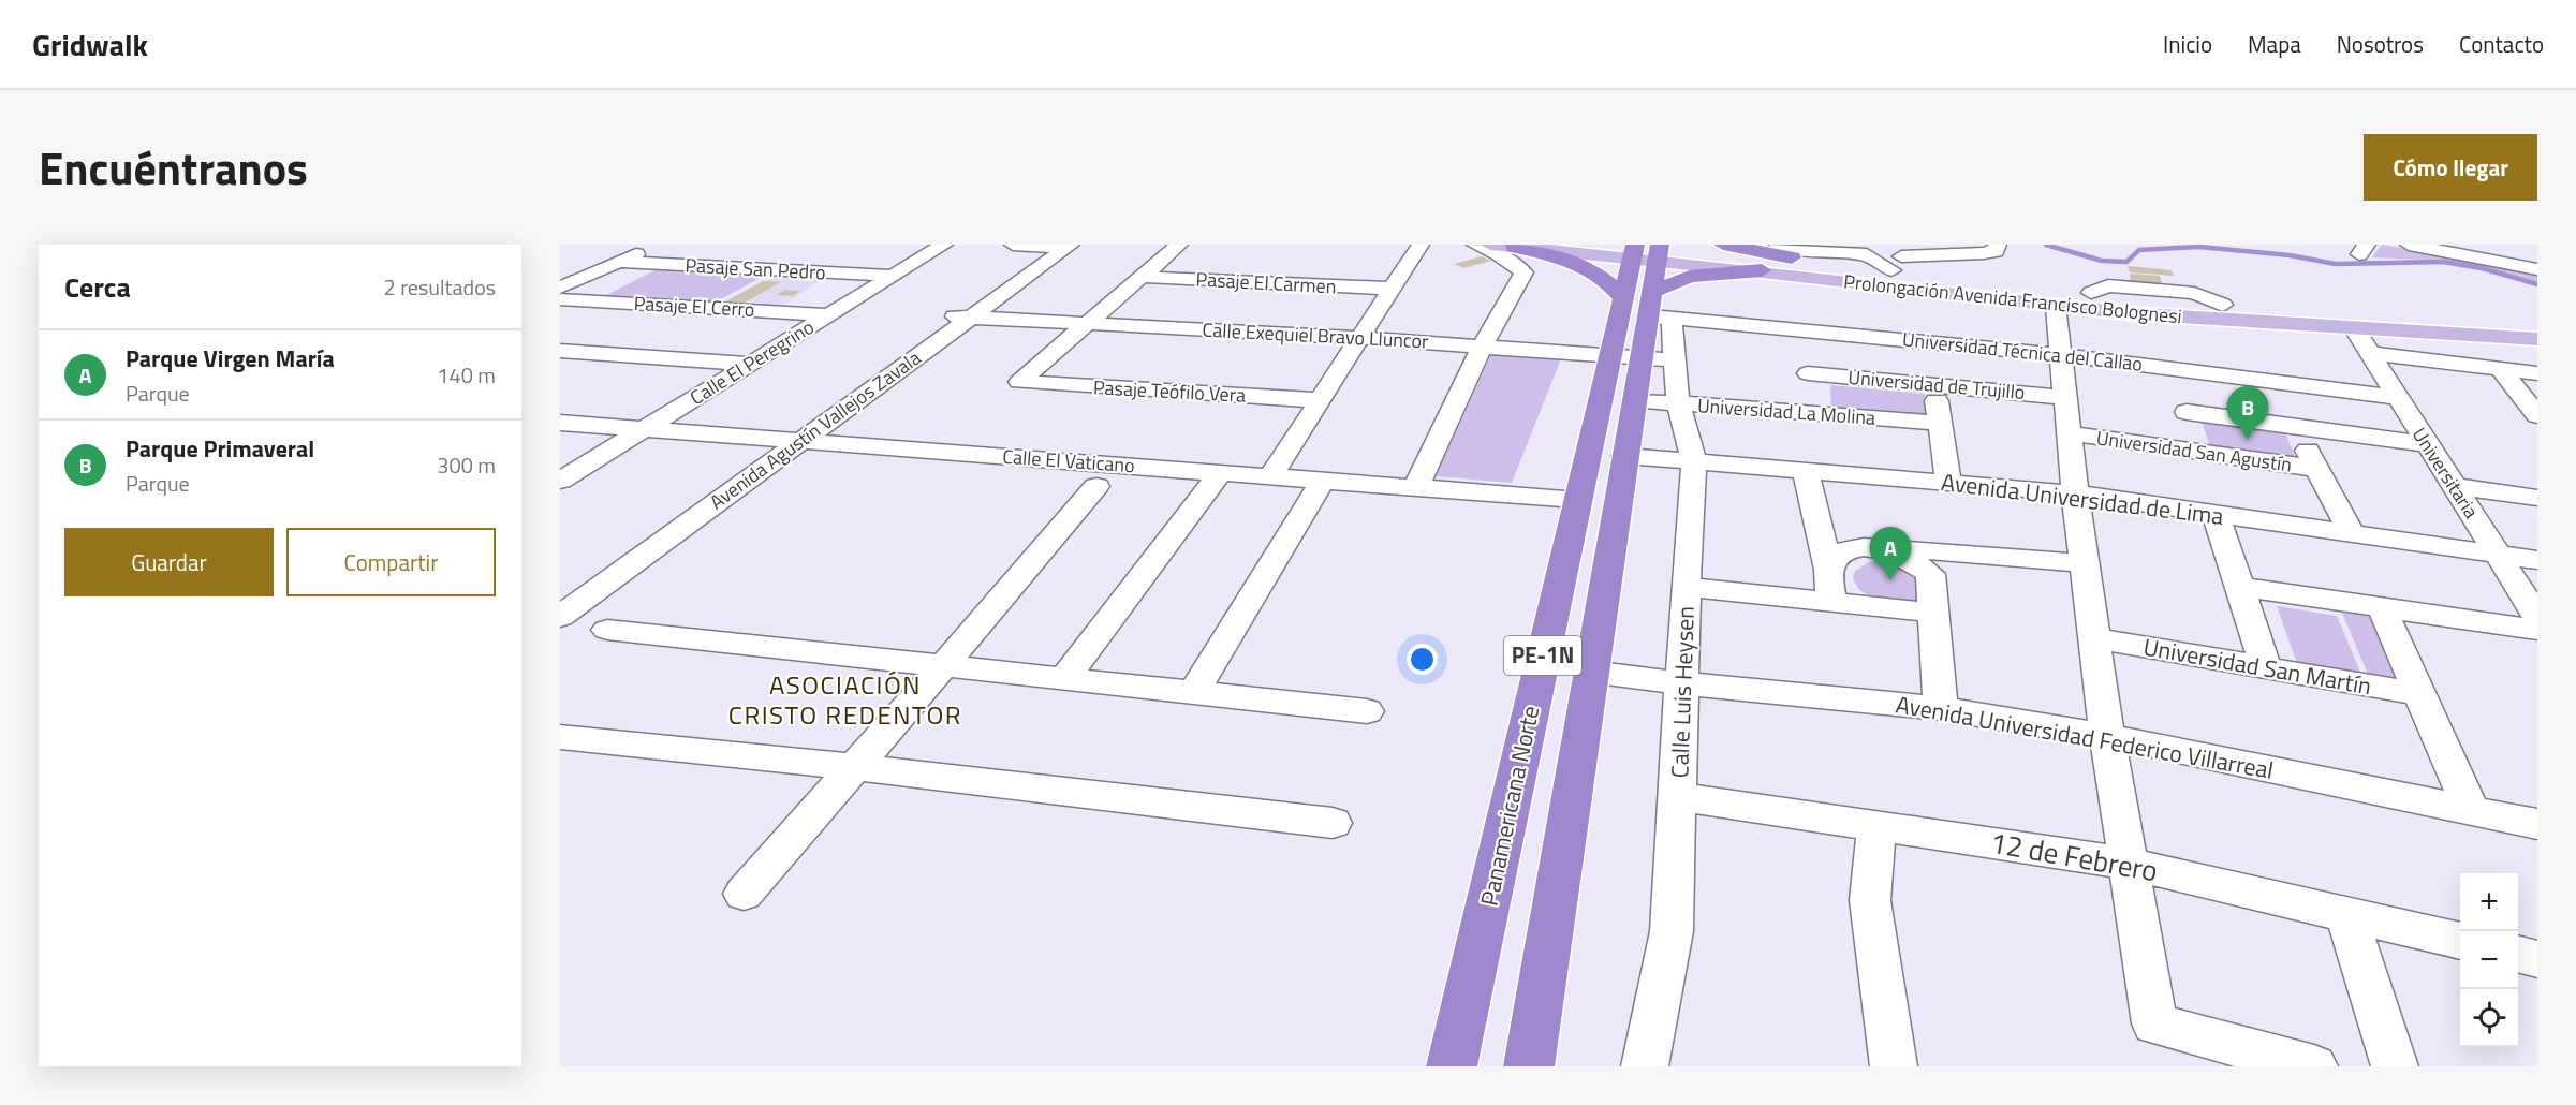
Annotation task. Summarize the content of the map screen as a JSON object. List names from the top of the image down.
{
  "streets": {
    "highway": ["PE-1N", "Panamericana Norte"],
    "main road": ["Prolongación Avenida Francisco Bolognesi"],
    "street": [
      "Pasaje San Pedro",
      "Pasaje El Carmen",
      "Pasaje El Cerro",
      "Calle Exequiel Bravo Lluncor",
      "Universidad Técnica del Callao",
      "Calle El Peregrino",
      "Universidad de Trujillo",
      "Pasaje Teófilo Vera",
      "Universidad La Molina",
      "Avenida Agustín Vallejos Zavala",
      "Universidad San Agustín",
      "Calle El Vaticano",
      "Universitaria",
      "Avenida Universidad de Lima",
      "Universidad San Martín",
      "Calle Luis Heysen",
      "Avenida Universidad Federico Villarreal",
      "12 de Febrero"
    ]
  },
  "crossings": [
    ["Pasaje San Pedro", "Calle El Peregrino"],
    ["Prolongación Avenida Francisco Bolognesi", "Universidad Técnica del Callao"],
    ["Prolongación Avenida Francisco Bolognesi", "Universitaria"],
    ["Prolongación Avenida Francisco Bolognesi", "Calle Luis Heysen"],
    ["Prolongación Avenida Francisco Bolognesi", "Panamericana Norte"],
    ["Pasaje El Cerro", "Calle El Peregrino"],
    ["Calle Exequiel Bravo Lluncor", "Pasaje Teófilo Vera"],
    ["Calle Exequiel Bravo Lluncor", "Avenida Agustín Vallejos Zavala"],
    ["Calle Exequiel Bravo Lluncor", "Calle Luis Heysen"],
    ["Calle Exequiel Bravo Lluncor", "Panamericana Norte"],
    ["Universidad Técnica del Callao", "Universitaria"],
    ["Universidad Técnica del Callao", "Calle Luis Heysen"],
    ["Universidad Técnica del Callao", "Panamericana Norte"],
    ["Calle El Peregrino", "Calle El Vaticano"],
    ["Universidad La Molina", "Calle Luis Heysen"],
    ["Universidad La Molina", "Panamericana Norte"],
    ["Avenida Agustín Vallejos Zavala", "Calle El Vaticano"],
    ["Calle El Vaticano", "Panamericana Norte"],
    ["Universitaria", "Avenida Universidad de Lima"],
    ["Avenida Universidad de Lima", "Calle Luis Heysen"],
    ["Avenida Universidad de Lima", "Panamericana Norte"],
    ["Calle Luis Heysen", "Avenida Universidad Federico Villarreal"],
    ["Calle Luis Heysen", "Panamericana Norte"],
    ["Calle Luis Heysen", "12 de Febrero"],
    ["Avenida Universidad Federico Villarreal", "Panamericana Norte"]
  ],
  "districts": ["ASOCIACIÓN CRISTO REDENTOR"],
  "page": {
    "header": "Gridwalk",
    "nav": [
      "Inicio",
      "Mapa",
      "Nosotros",
      "Contacto"
    ],
    "title": "Encuéntranos",
    "buttons": [
      "Cómo llegar",
      ["Guardar", "Compartir"]
    ],
    "heading": ["Cerca", "2 resultados"],
    "list": [
      {
        "mark": "A",
        "name": "Parque Virgen María",
        "note": "Parque",
        "value": "140 m"
      },
      {
        "mark": "B",
        "name": "Parque Primaveral",
        "note": "Parque",
        "value": "300 m"
      }
    ],
    "pins": ["B", "A"],
    "map_buttons": ["+", "−"]
  }
}
